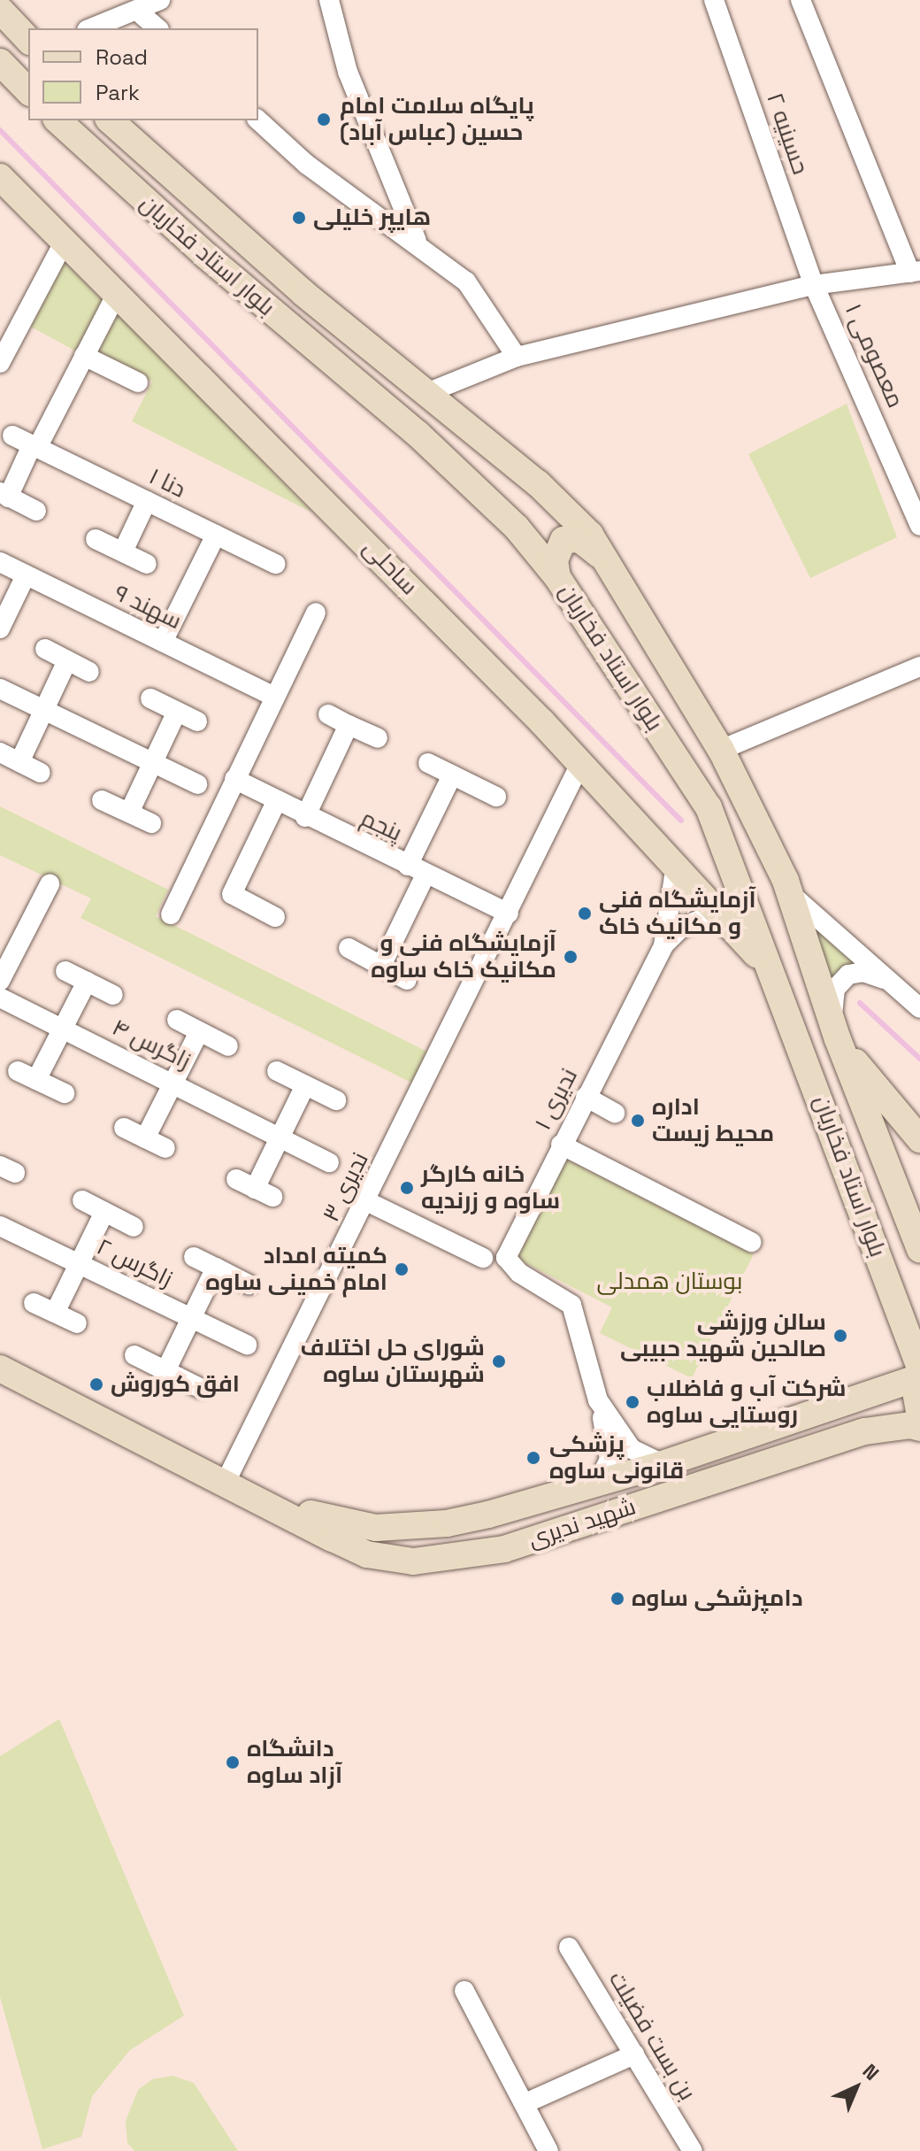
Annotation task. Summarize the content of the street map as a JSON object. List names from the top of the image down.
{
  "streets": {
    "main road": ["بلوار استاد فخاریان", "ساحلی", "شهید ندیری"],
    "street": [
      "حسینیه ۲",
      "معصومی ۱",
      "دنا ۱",
      "سهند ۹",
      "پنجم",
      "زاگرس ۴",
      "ندیری ۱",
      "ندیری ۳",
      "زاگرس ۲",
      "بن بست فضیلت"
    ]
  },
  "crossings": [
    ["حسینیه ۲", "معصومی ۱"],
    ["بلوار استاد فخاریان", "ساحلی"],
    ["بلوار استاد فخاریان", "شهید ندیری"],
    ["ساحلی", "ندیری ۳"],
    ["پنجم", "ندیری ۳"],
    ["ندیری ۱", "شهید ندیری"],
    ["ندیری ۳", "شهید ندیری"]
  ],
  "parks": ["بوستان همدلی"],
  "places": [
    "پایگاه سلامت امام حسین (عباس آباد)",
    "هایپر خلیلی",
    "آزمایشگاه فنی و مکانیک خاک",
    "آزمایشگاه فنی و مکانیک خاک ساوه",
    "اداره محیط زیست",
    "خانه کارگر ساوه و زرندیه",
    "کمیته امداد امام خمینی ساوه",
    "سالن ورزشی صالحین شهید حبیبی",
    "شورای حل اختلاف شهرستان ساوه",
    "افق کوروش",
    "شرکت آب و فاضلاب روستایی ساوه",
    "پزشکی قانونی ساوه",
    "دامپزشکی ساوه",
    "دانشگاه آزاد ساوه"
  ],
  "legend": ["Road", "Park"],
  "north": "top right"
}
